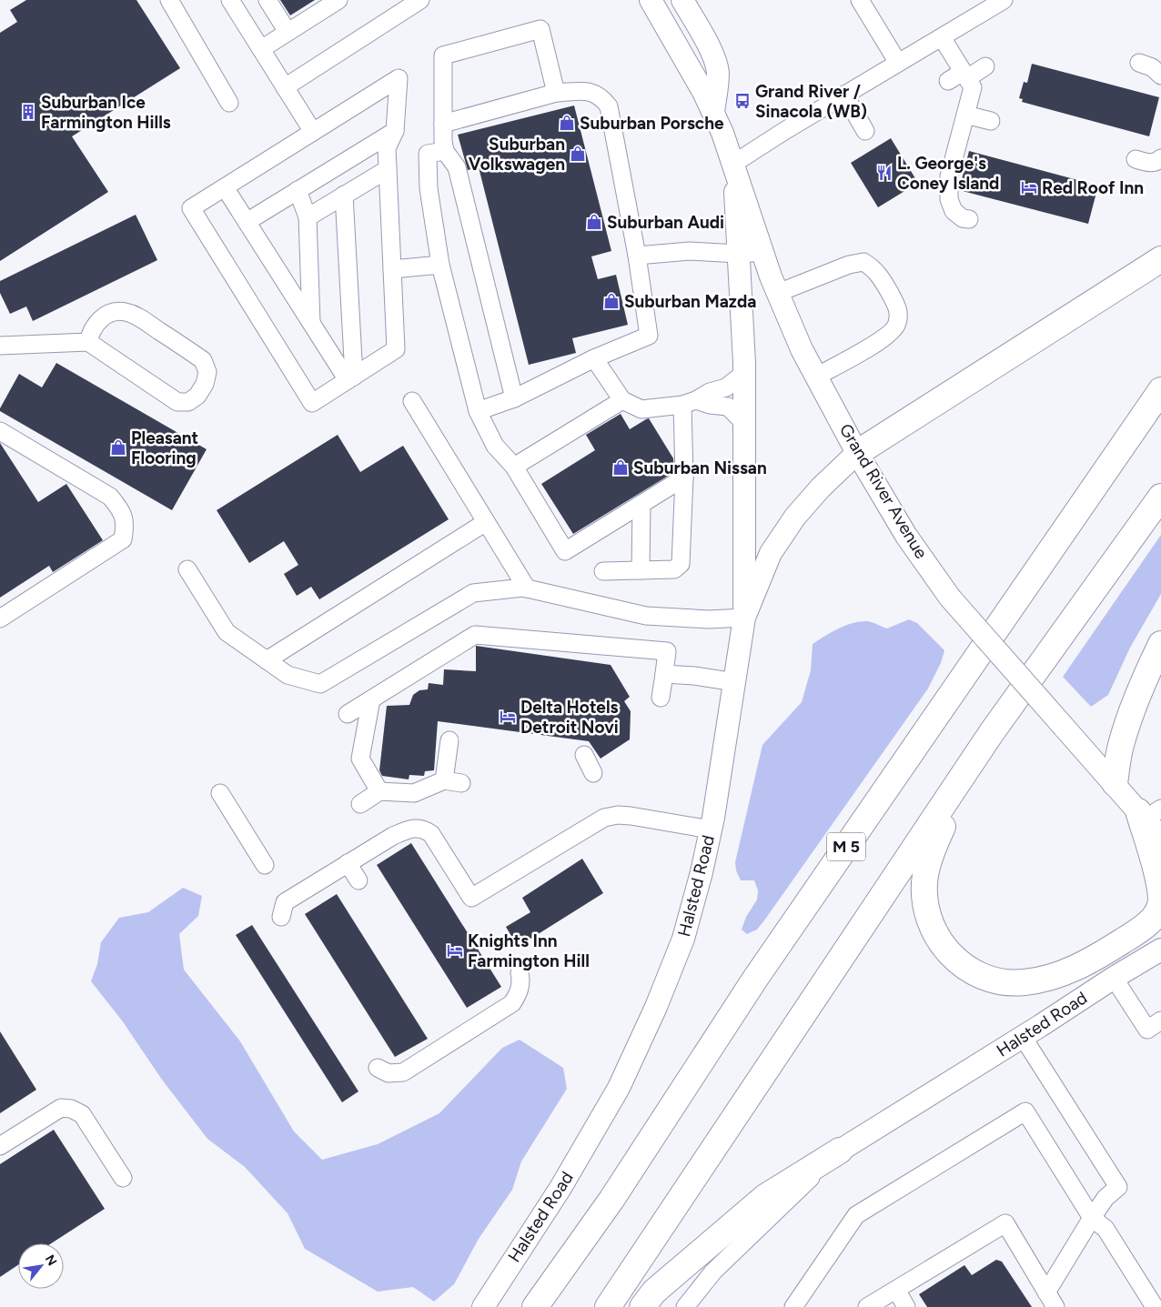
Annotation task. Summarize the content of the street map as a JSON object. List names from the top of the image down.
{
  "streets": {
    "highway": ["M 5"],
    "main road": ["Grand River Avenue", "Halsted Road"]
  },
  "crossings": [
    ["Grand River Avenue", "Halsted Road"]
  ],
  "places": {
    "bus stop": ["Grand River / Sinacola (WB)"],
    "building": ["Suburban Ice Farmington Hills"],
    "shop": [
      "Suburban Porsche",
      "Suburban Volkswagen",
      "Suburban Audi",
      "Suburban Mazda",
      "Pleasant Flooring",
      "Suburban Nissan"
    ],
    "restaurant": ["L. George's Coney Island"],
    "hotel": ["Red Roof Inn", "Delta Hotels Detroit Novi", "Knights Inn Farmington Hill"]
  },
  "north": "top right"
}
